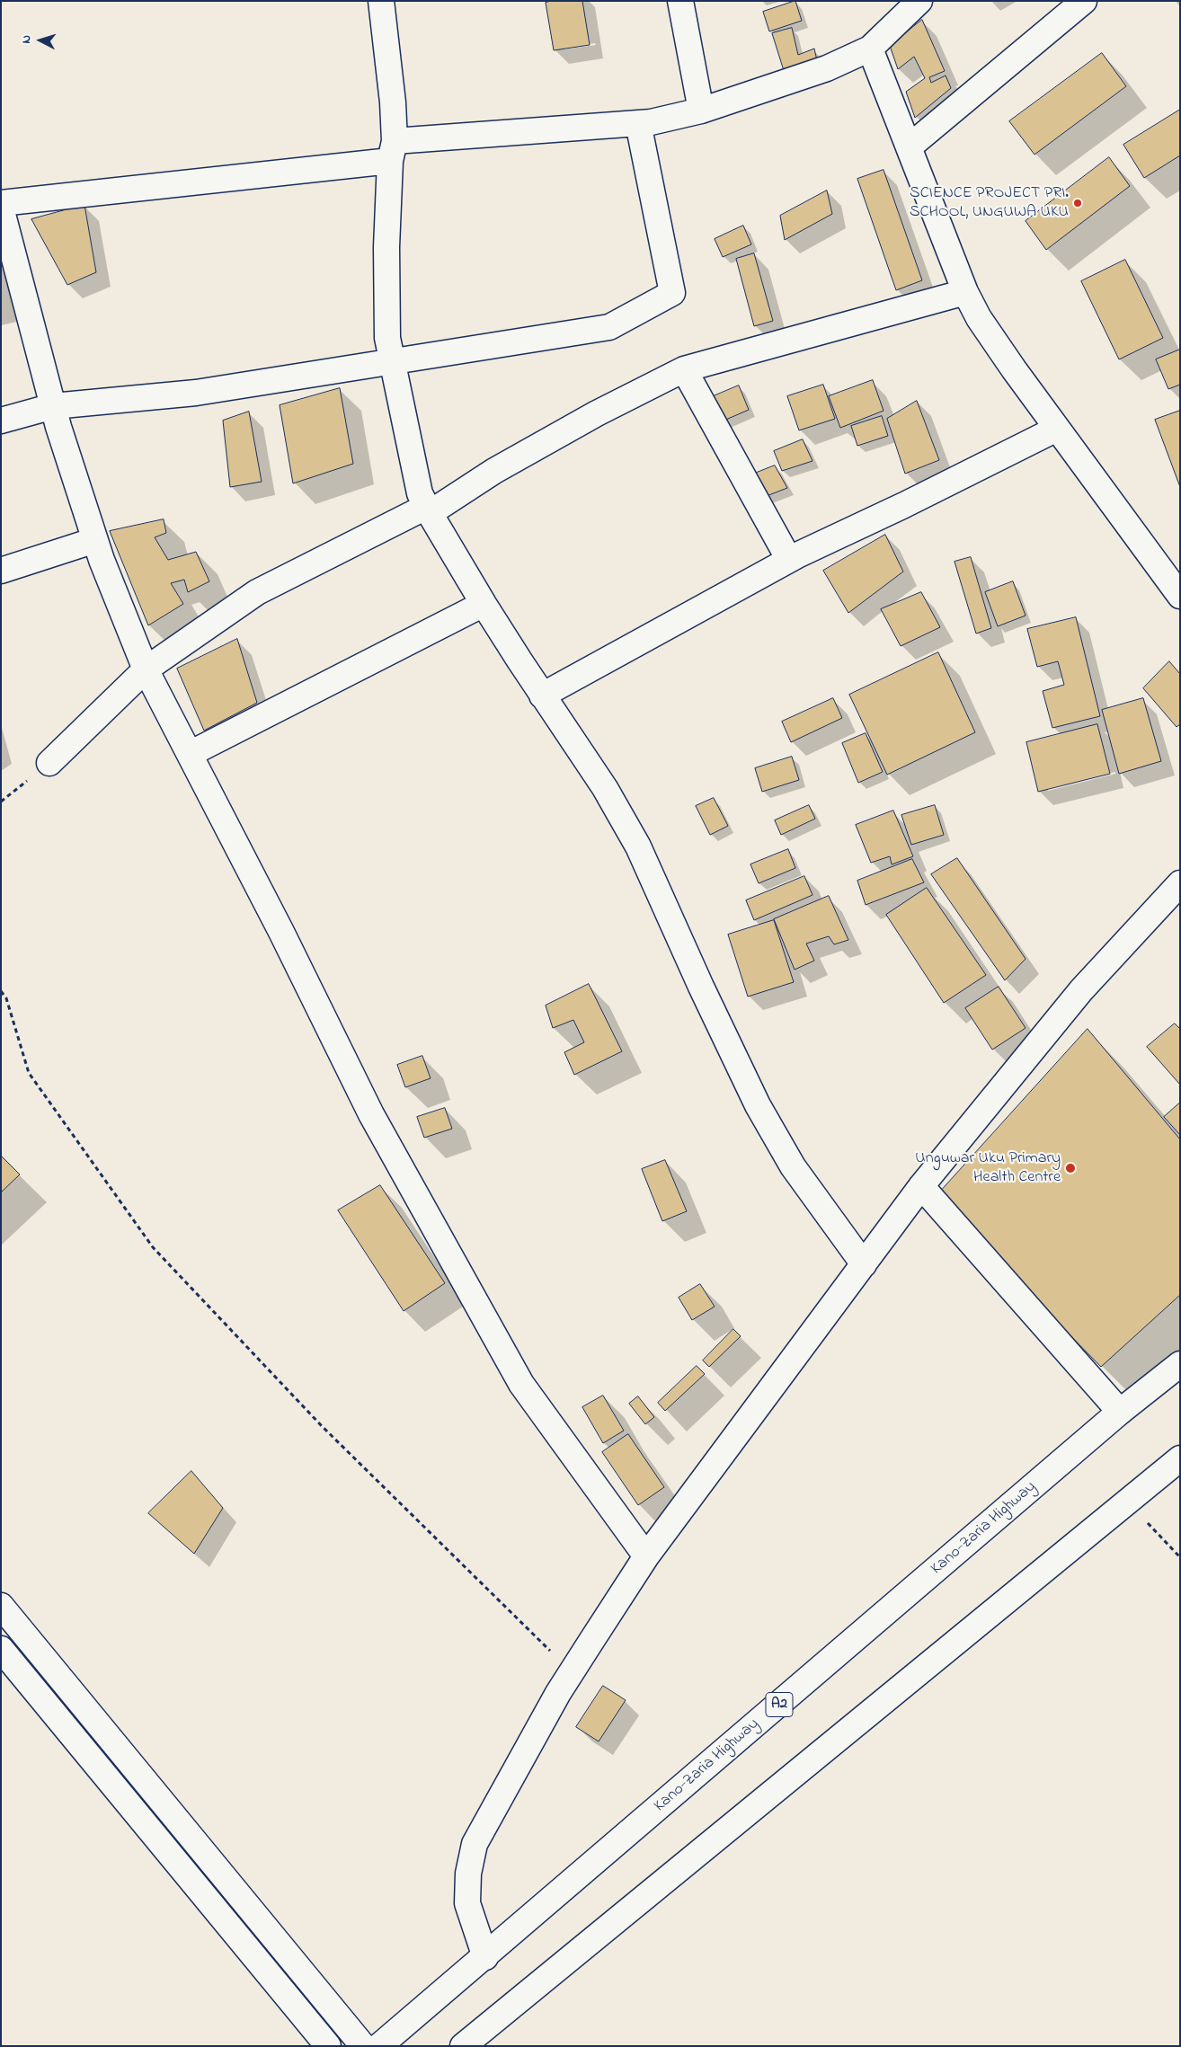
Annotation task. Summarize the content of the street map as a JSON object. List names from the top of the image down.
{
  "streets": {
    "main road": ["Kano-Zaria Highway", "A2"]
  },
  "places": ["SCIENCE PROJECT PRI. SCHOOL, UNGUWA UKU", "Unguwar Uku Primary Health Centre"],
  "north": "left"
}
